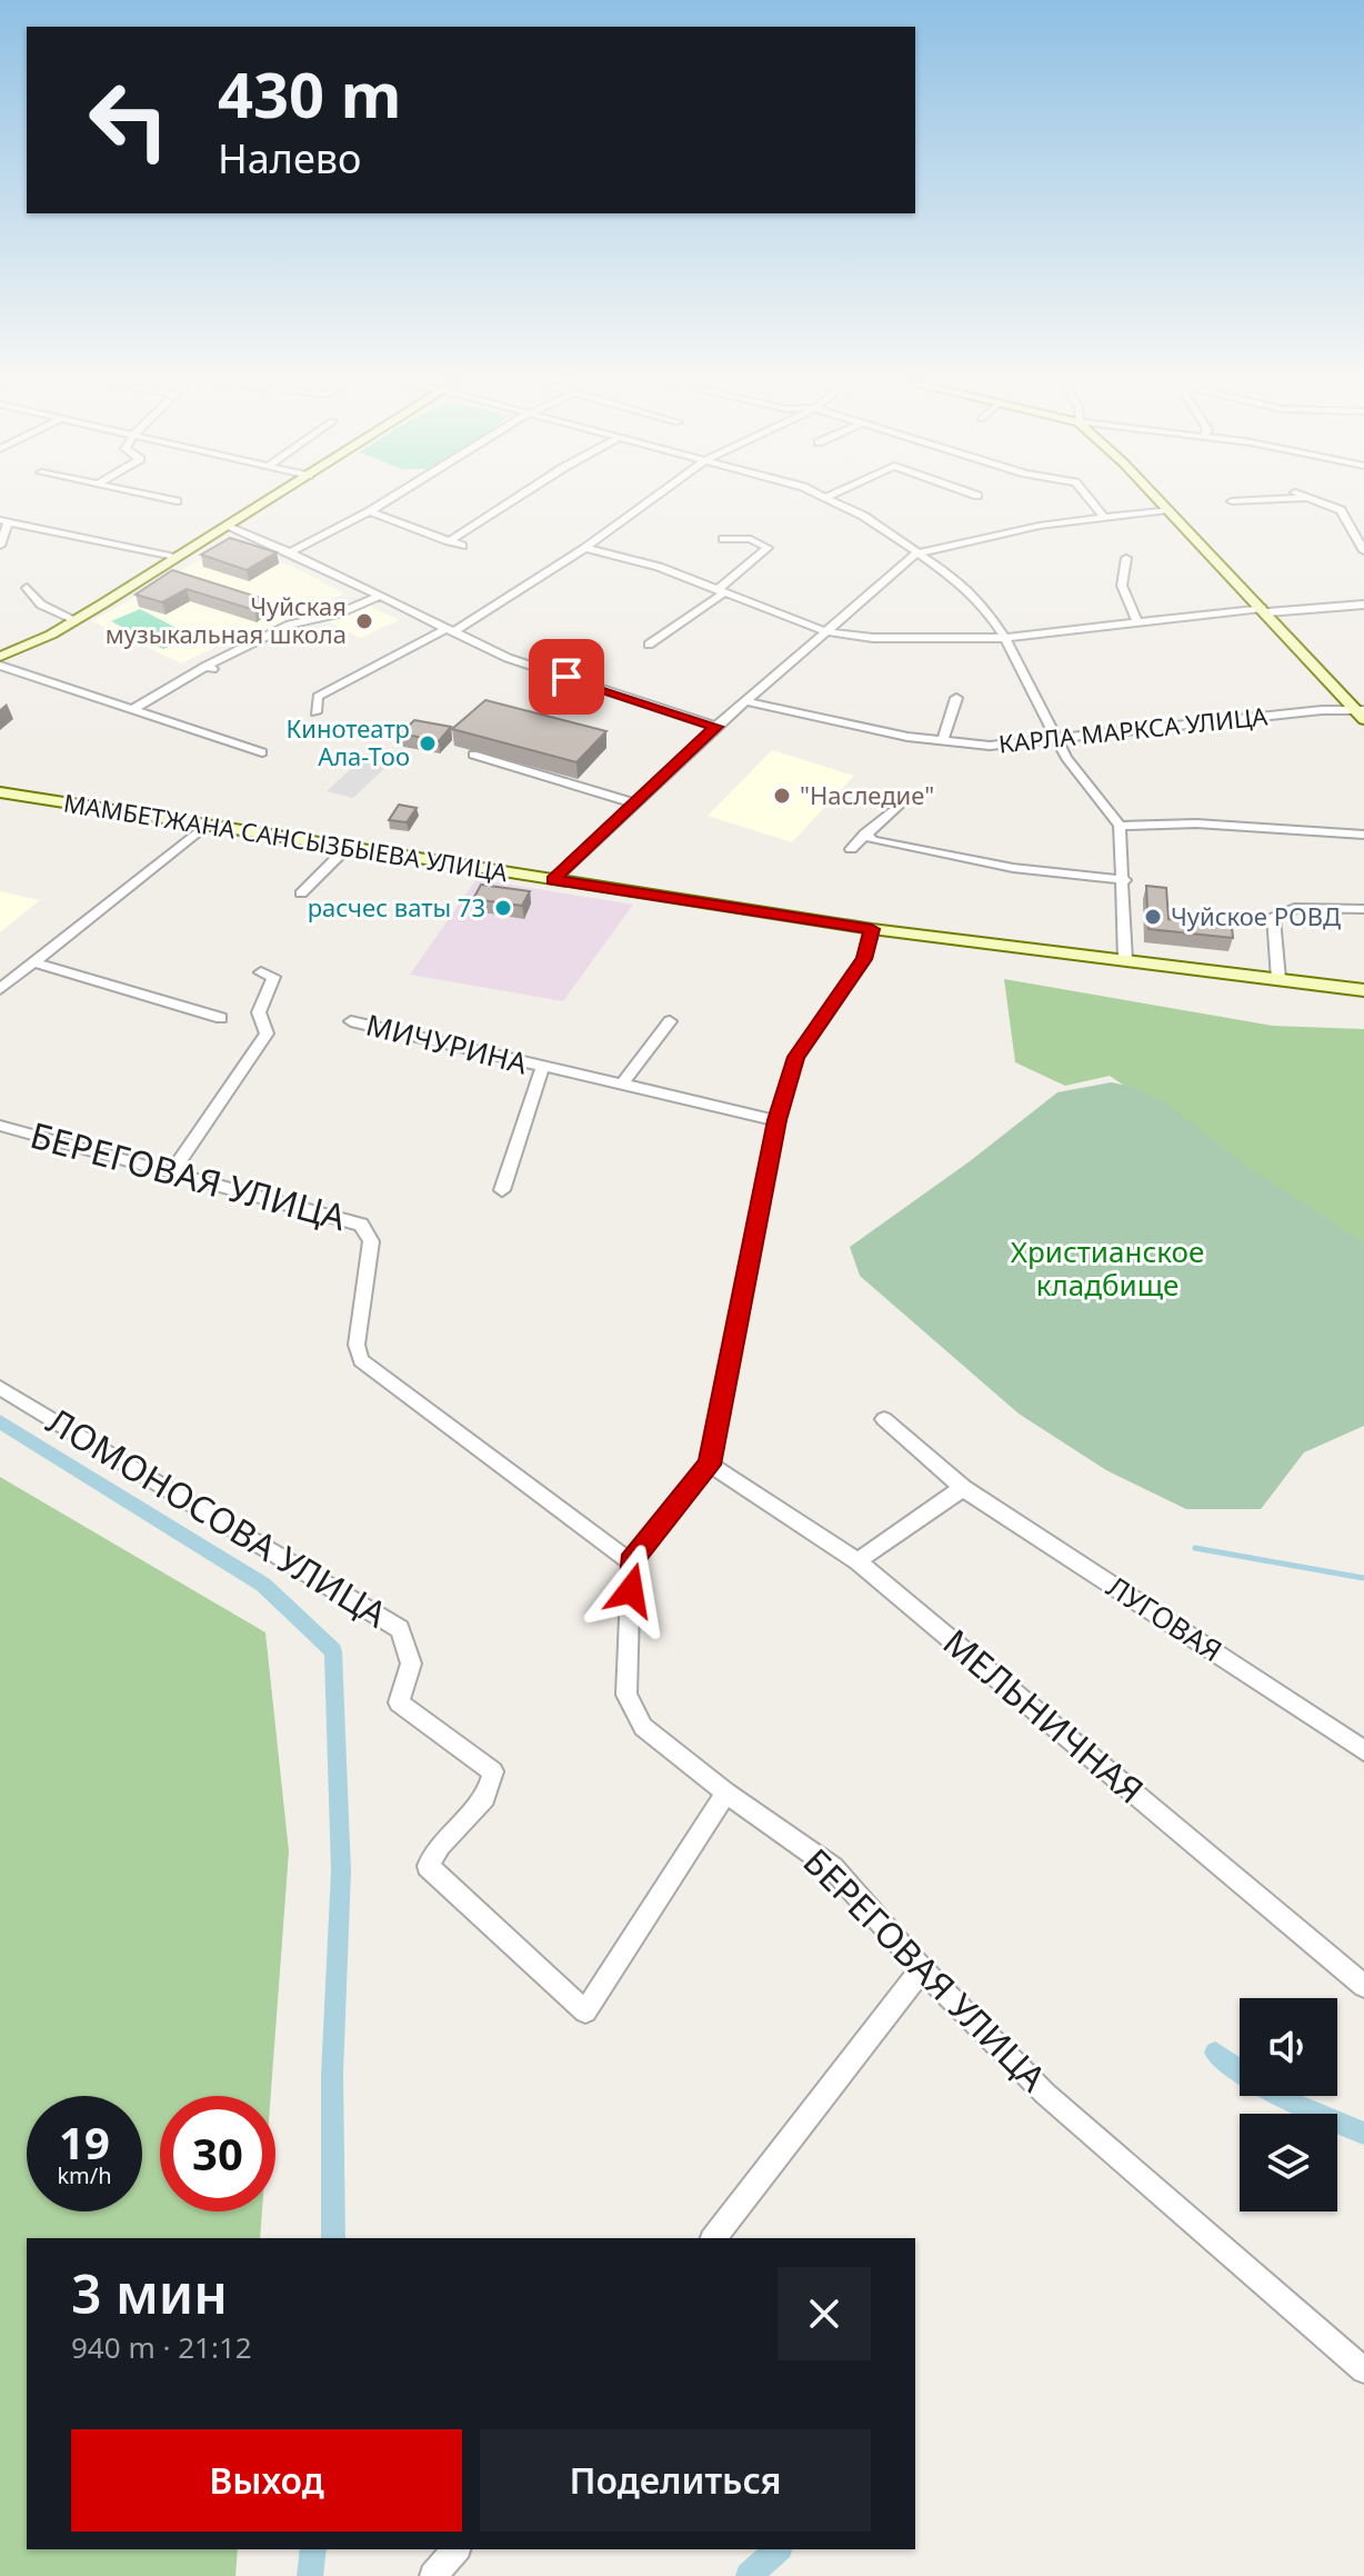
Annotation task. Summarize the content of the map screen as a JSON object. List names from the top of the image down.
{
  "streets": {
    "street": [
      "КАРЛА МАРКСА УЛИЦА",
      "МАМБЕТЖАНА САНСЫЗБЫЕВА УЛИЦА",
      "МИЧУРИНА",
      "БЕРЕГОВАЯ УЛИЦА",
      "ЛОМОНОСОВА УЛИЦА",
      "ЛУГОВАЯ",
      "МЕЛЬНИЧНАЯ"
    ]
  },
  "crossings": [
    ["БЕРЕГОВАЯ УЛИЦА", "ЛОМОНОСОВА УЛИЦА"]
  ],
  "parks": ["Христианское кладбище"],
  "places": [
    "Чуйская музыкальная школа",
    "Кинотеатр Ала-Тоо",
    "\"Наследие\"",
    "расчес ваты 73",
    "Чуйское РОВД"
  ],
  "page": {
    "turn": ["430 m", "Налево"],
    "speed": "19 km/h",
    "limit": "30",
    "heading": ["3 мин", "940 m · 21:12"],
    "buttons": ["Выход", "Поделиться"]
  }
}
